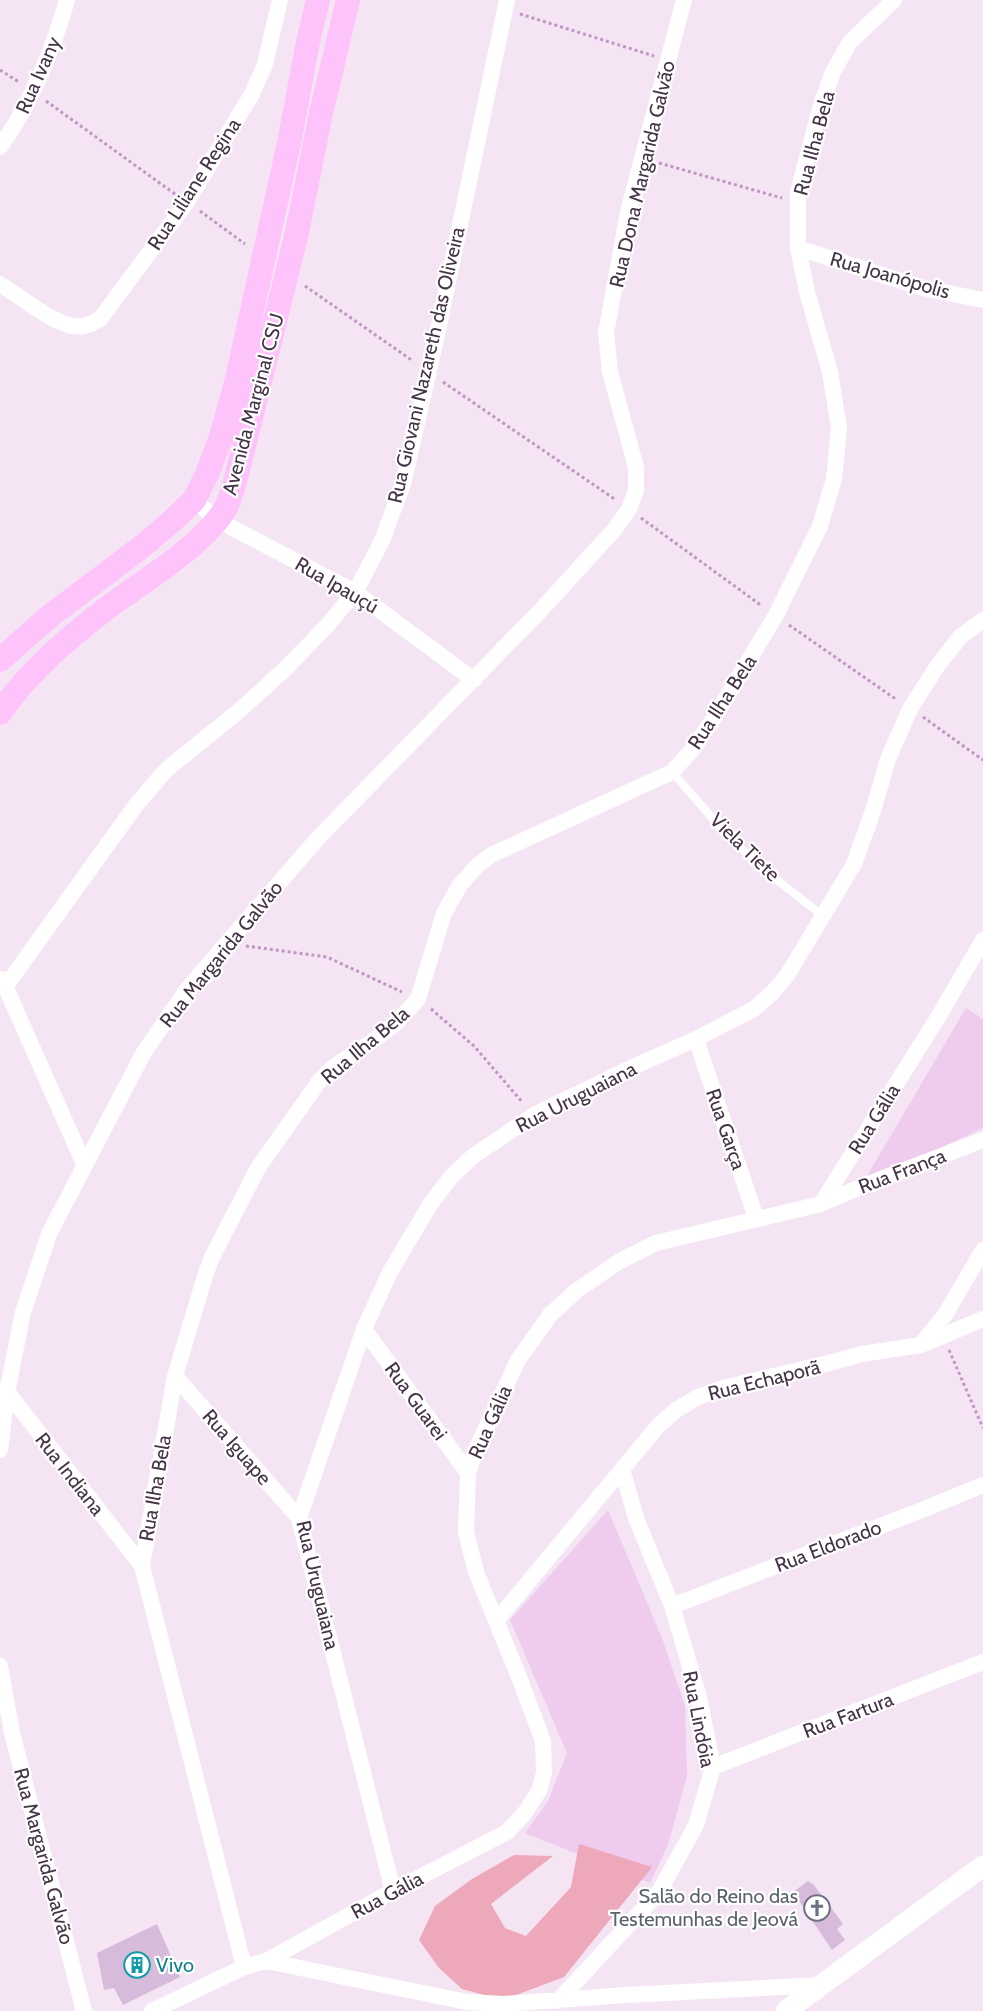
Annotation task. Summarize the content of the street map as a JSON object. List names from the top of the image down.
{
  "streets": {
    "main road": ["Avenida Marginal CSU"],
    "street": [
      "Rua Ivany",
      "Rua Ilha Bela",
      "Rua Dona Margarida Galvão",
      "Rua Liliane Regina",
      "Rua Joanópolis",
      "Rua Giovani Nazareth das Oliveira",
      "Rua Ipauçú",
      "Rua Margarida Galvão",
      "Rua Uruguaiana",
      "Rua Gália",
      "Rua Garça",
      "Rua França",
      "Rua Echaporã",
      "Rua Guarei",
      "Rua Iguape",
      "Rua Indiana",
      "Rua Eldorado",
      "Rua Fartura",
      "Rua Lindóia"
    ],
    "lane": ["Viela Tiete"]
  },
  "crossings": [
    ["Rua Ilha Bela", "Rua Joanópolis"],
    ["Rua Ilha Bela", "Viela Tiete"],
    ["Rua Ilha Bela", "Rua Gália"],
    ["Rua Ilha Bela", "Rua Iguape"],
    ["Rua Ilha Bela", "Rua Indiana"],
    ["Rua Dona Margarida Galvão", "Rua Margarida Galvão"],
    ["Rua Giovani Nazareth das Oliveira", "Rua Ipauçú"],
    ["Avenida Marginal CSU", "Rua Ipauçú"],
    ["Rua Ipauçú", "Rua Margarida Galvão"],
    ["Viela Tiete", "Rua Uruguaiana"],
    ["Rua Margarida Galvão", "Rua Indiana"],
    ["Rua Uruguaiana", "Rua Gália"],
    ["Rua Uruguaiana", "Rua Garça"],
    ["Rua Uruguaiana", "Rua Guarei"],
    ["Rua Uruguaiana", "Rua Iguape"],
    ["Rua Gália", "Rua Garça"],
    ["Rua Gália", "Rua França"],
    ["Rua Gália", "Rua Echaporã"],
    ["Rua Gália", "Rua Guarei"],
    ["Rua Echaporã", "Rua Lindóia"],
    ["Rua Eldorado", "Rua Lindóia"],
    ["Rua Fartura", "Rua Lindóia"]
  ],
  "places": {
    "church": ["Salão do Reino das Testemunhas de Jeová"],
    "building": ["Vivo"]
  }
}
